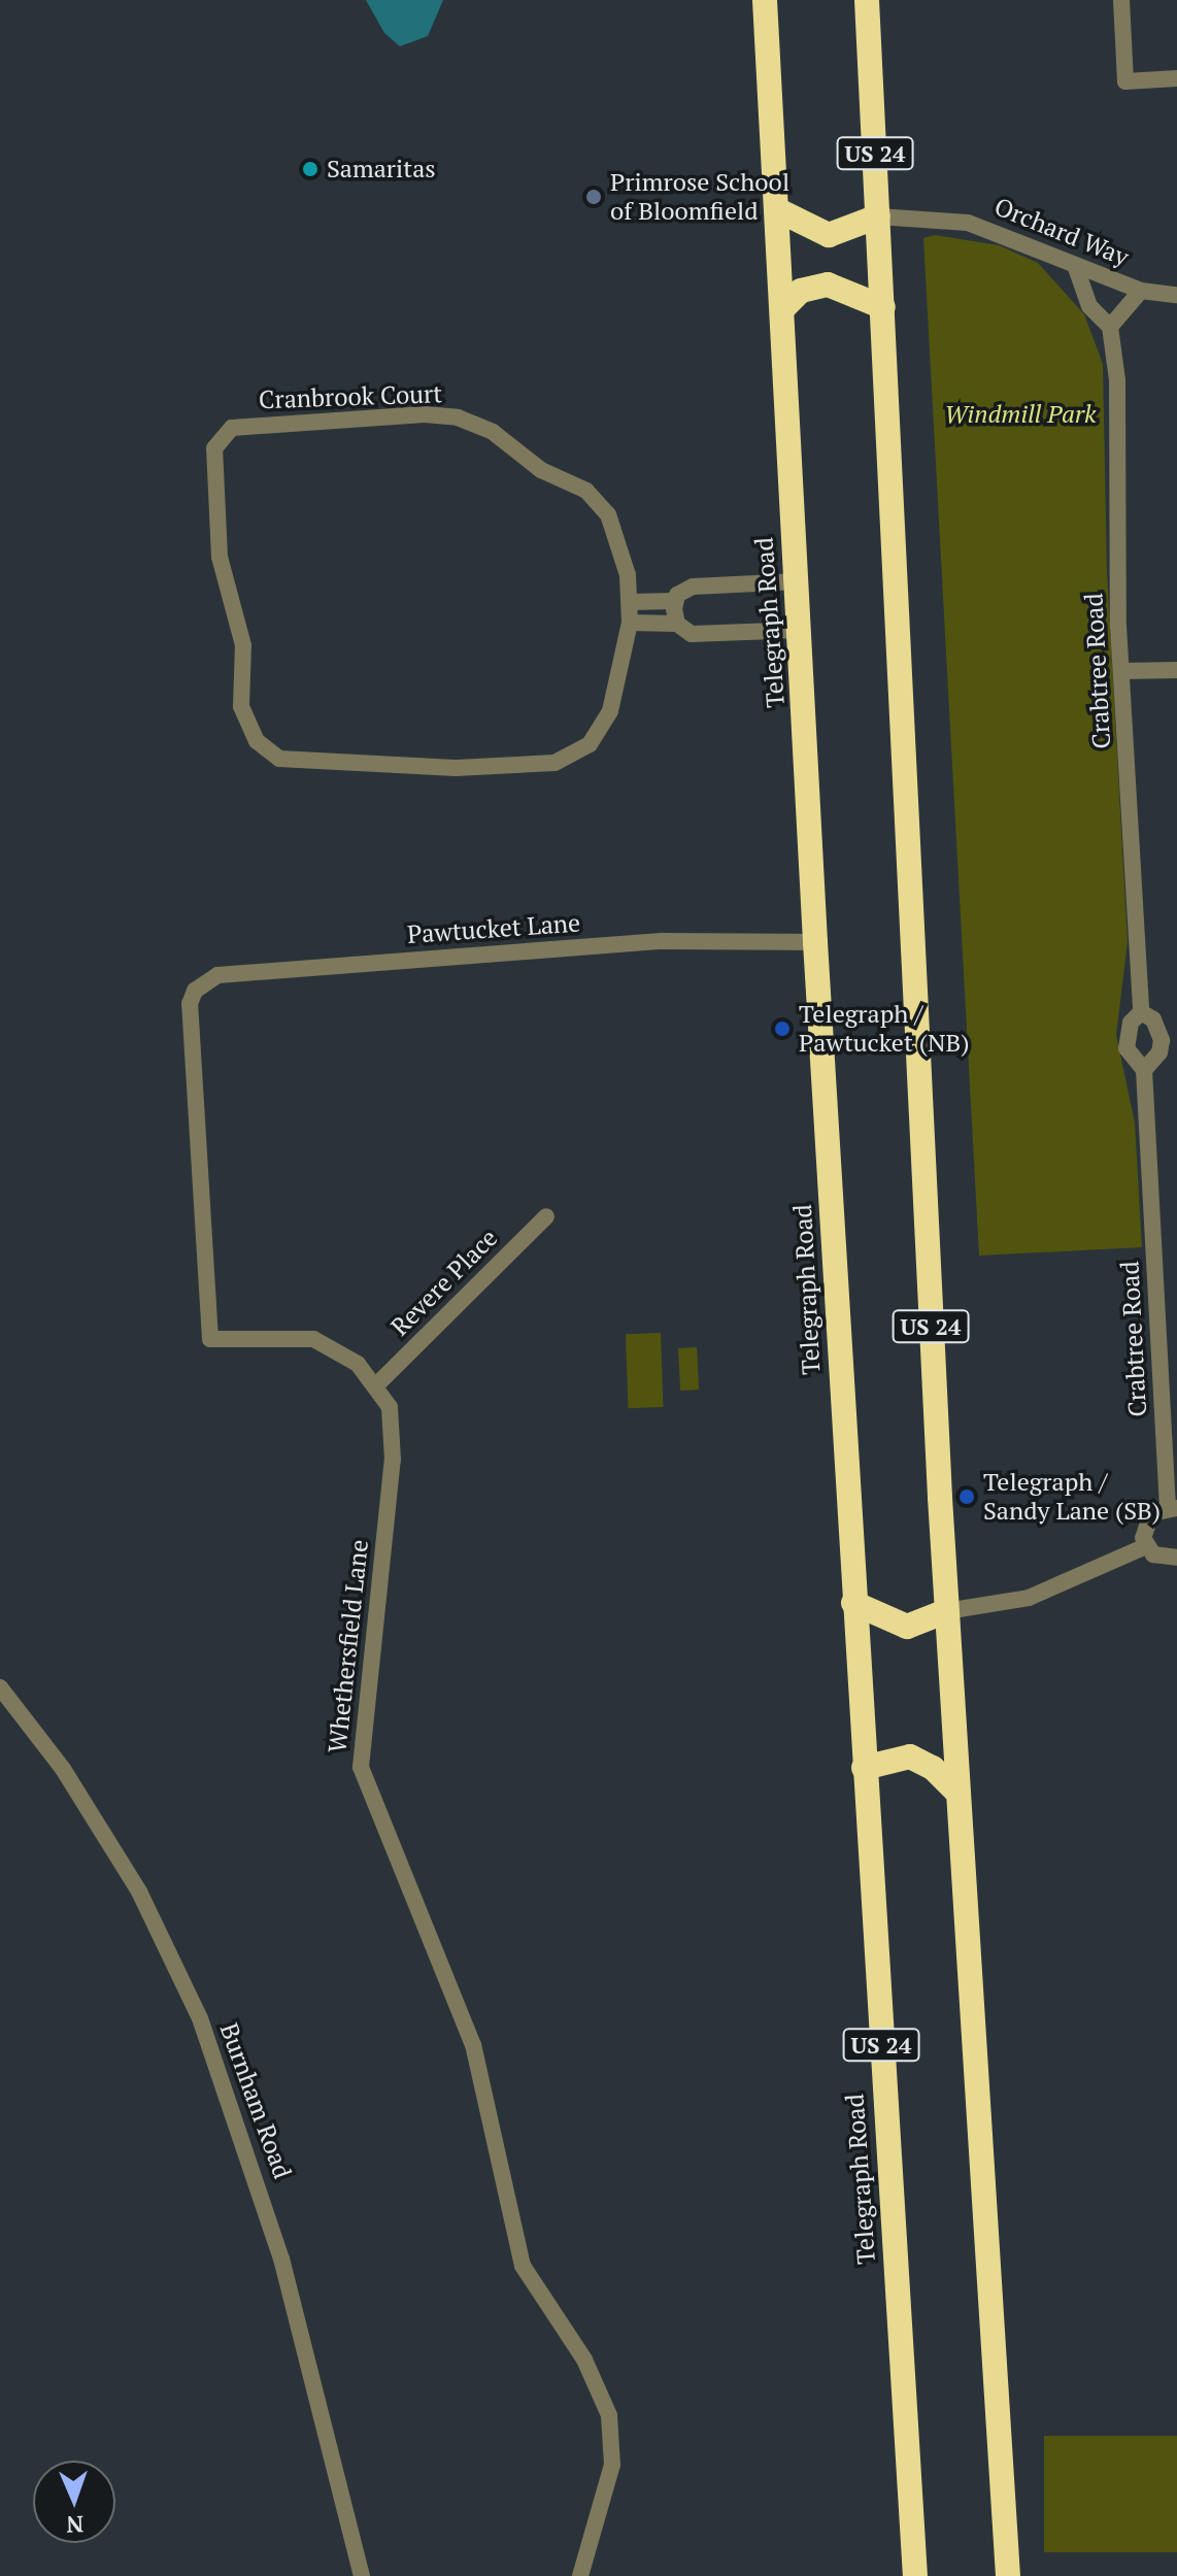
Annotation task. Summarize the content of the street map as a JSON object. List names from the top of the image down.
{
  "streets": {
    "highway": ["US 24", "Telegraph Road"],
    "street": [
      "Orchard Way",
      "Cranbrook Court",
      "Crabtree Road",
      "Pawtucket Lane",
      "Revere Place",
      "Whethersfield Lane",
      "Burnham Road"
    ]
  },
  "crossings": [
    ["US 24", "Orchard Way"],
    ["Telegraph Road", "Pawtucket Lane"],
    ["Pawtucket Lane", "Whethersfield Lane"],
    ["Revere Place", "Whethersfield Lane"]
  ],
  "parks": ["Windmill Park"],
  "places": [
    "Samaritas",
    "Primrose School of Bloomfield",
    "Telegraph / Pawtucket (NB)",
    "Telegraph / Sandy Lane (SB)"
  ],
  "north": "bottom"
}
